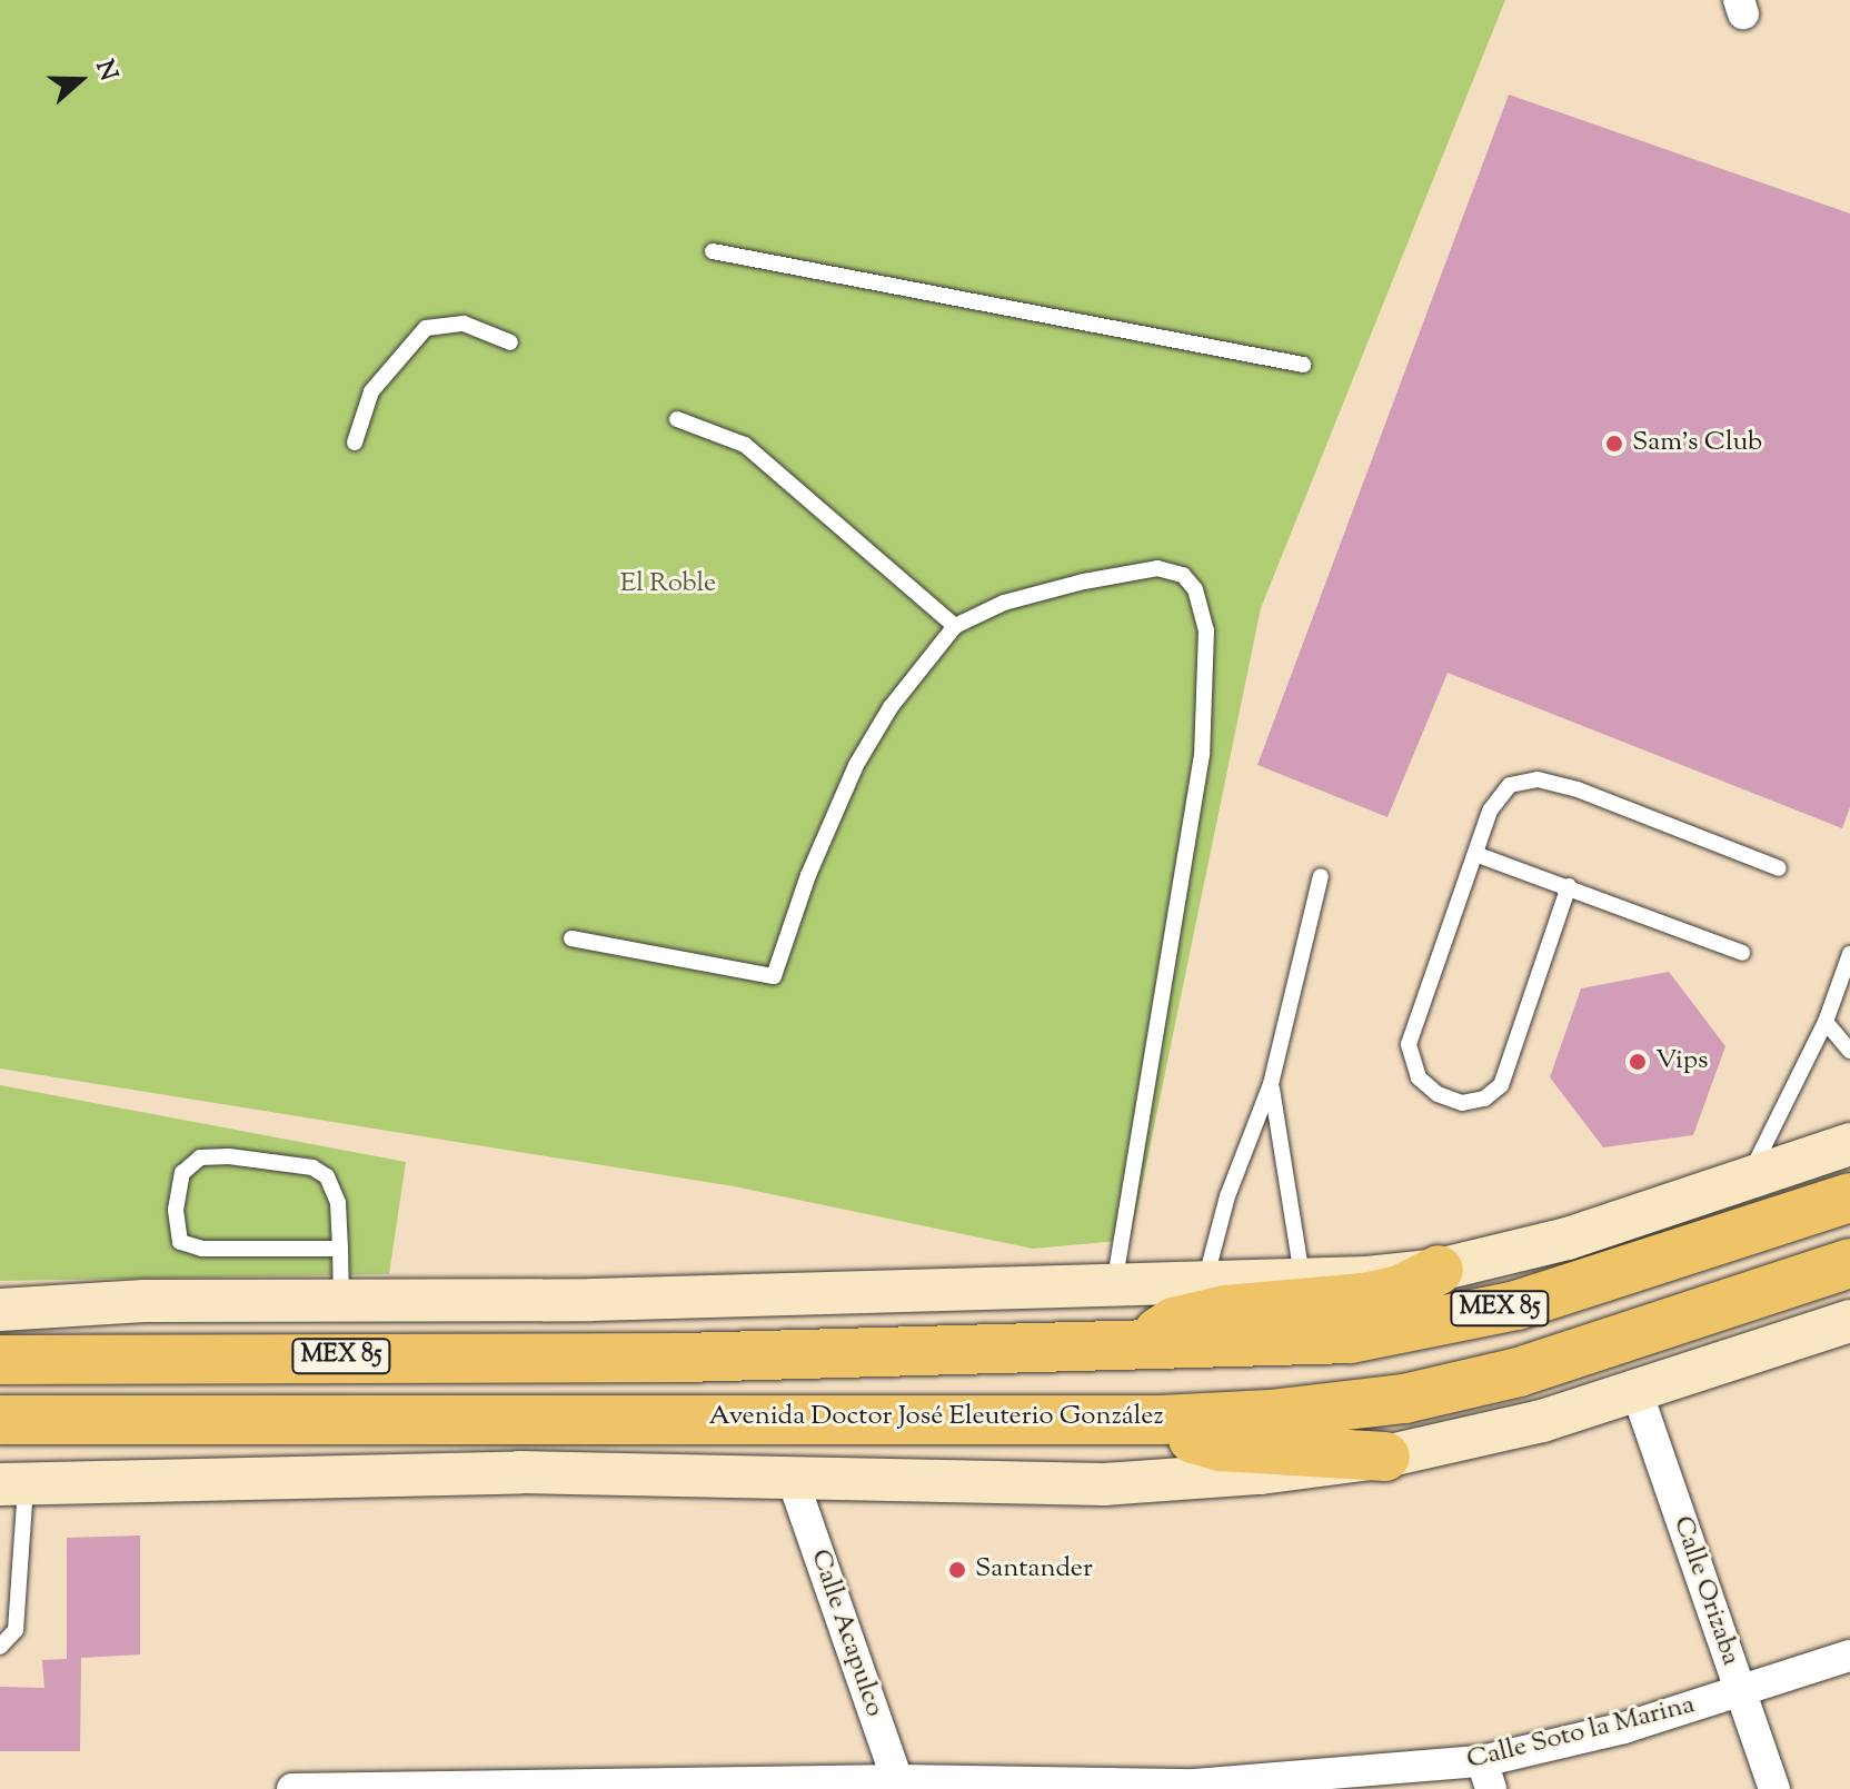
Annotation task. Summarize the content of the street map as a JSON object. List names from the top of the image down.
{
  "streets": {
    "highway": ["MEX 85", "Avenida Doctor José Eleuterio González"],
    "street": ["Calle Orizaba", "Calle Acapulco", "Calle Soto la Marina"]
  },
  "crossings": [
    ["Calle Orizaba", "Calle Soto la Marina"],
    ["Calle Acapulco", "Calle Soto la Marina"]
  ],
  "parks": ["El Roble"],
  "places": ["Sam's Club", "Vips", "Santander"],
  "north": "right"
}
